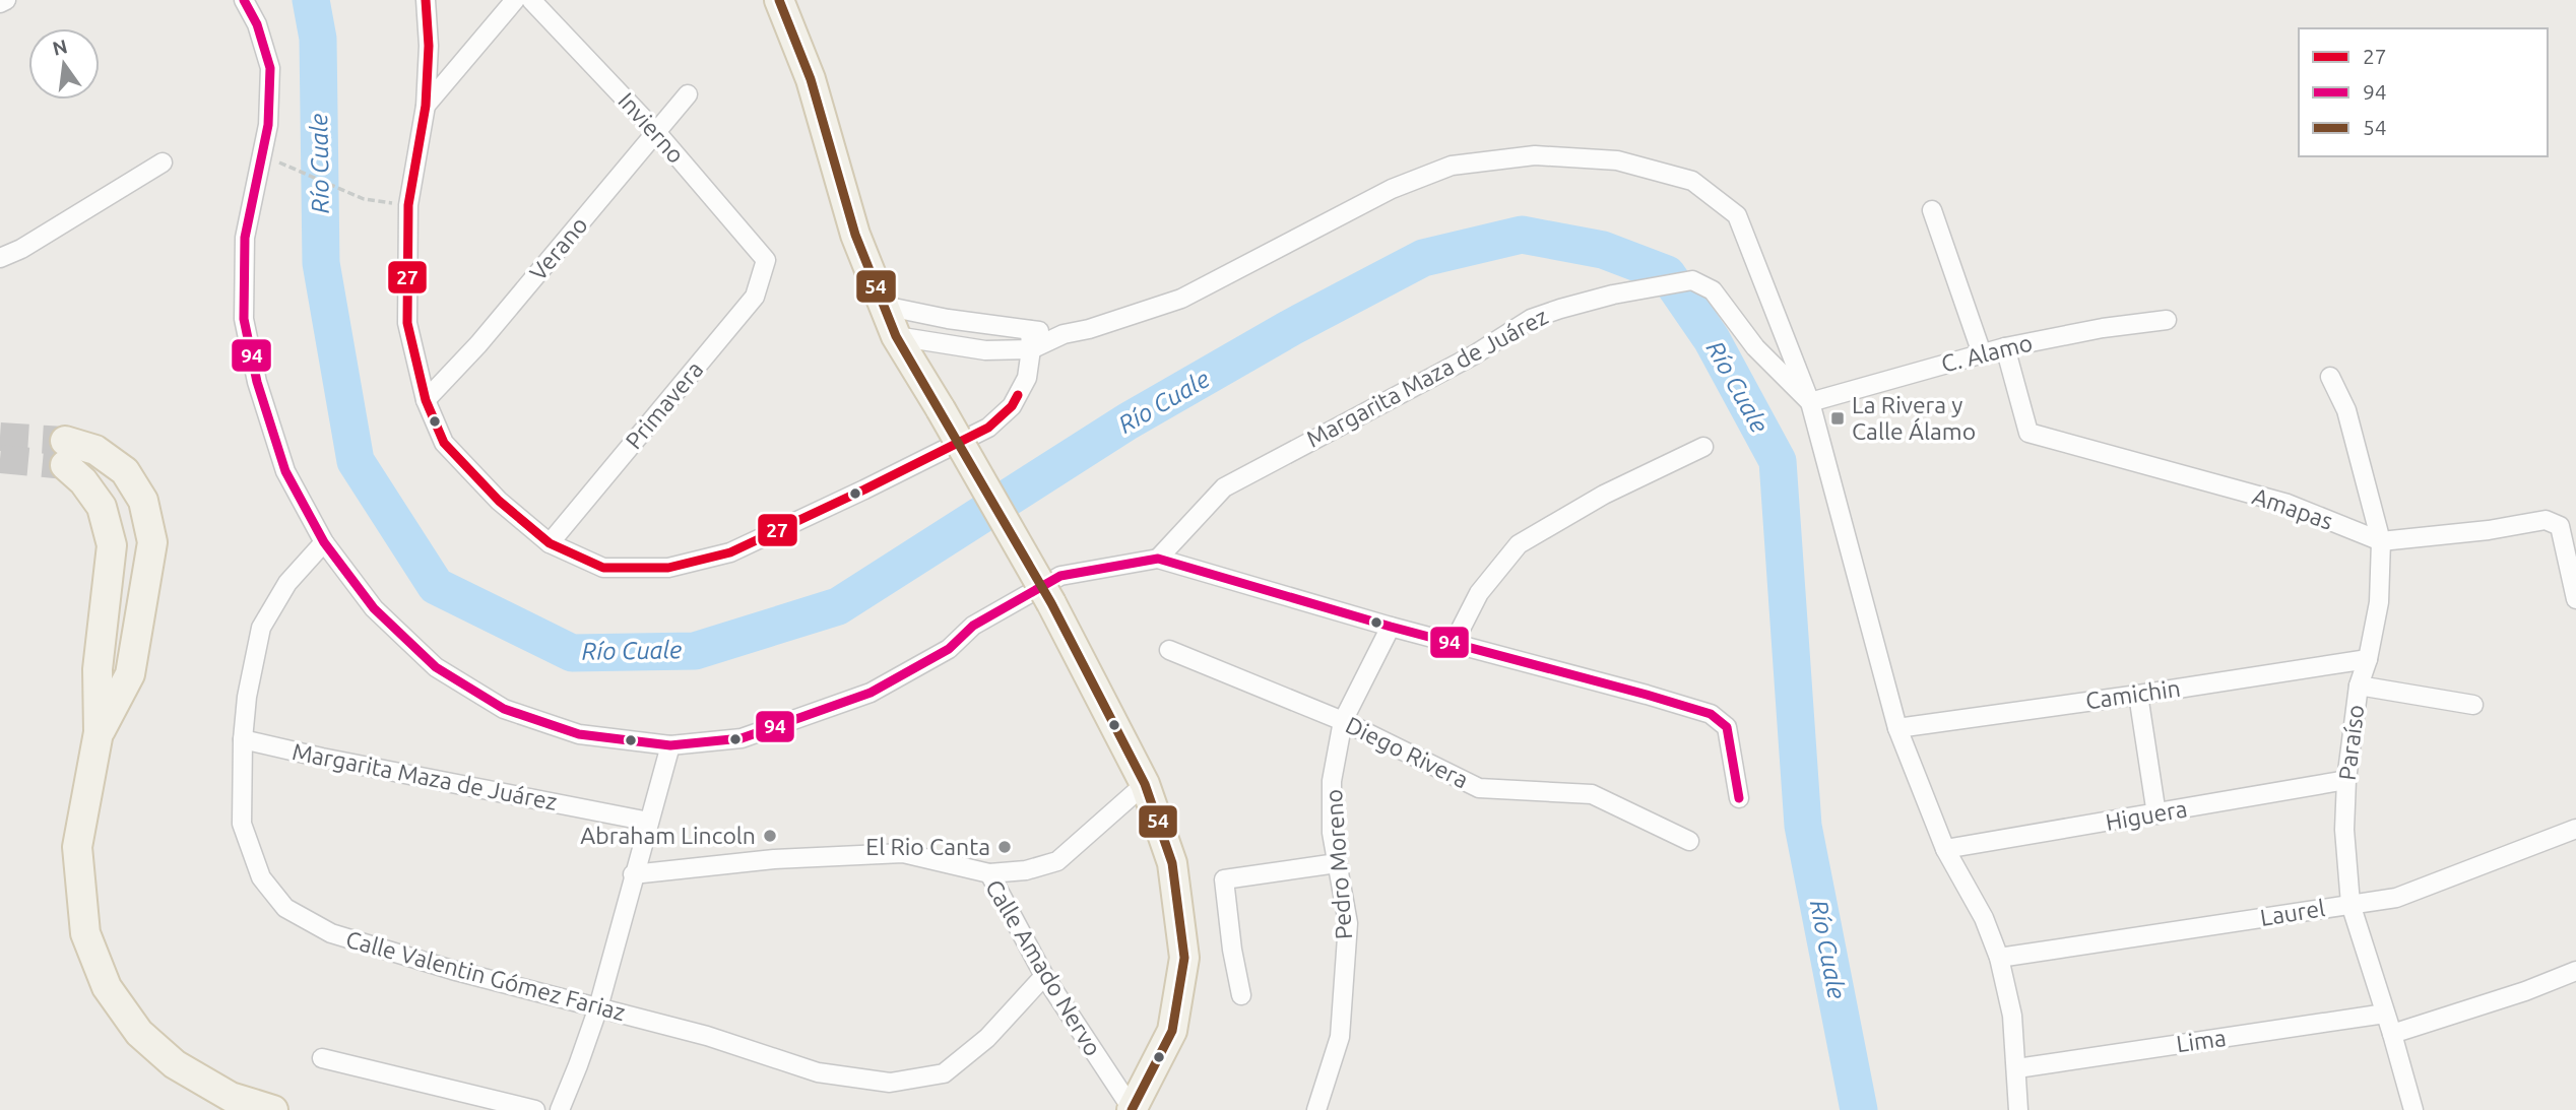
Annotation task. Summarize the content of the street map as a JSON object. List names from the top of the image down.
{
  "streets": {
    "street": [
      "Invierno",
      "Verano",
      "C. Alamo",
      "Margarita Maza de Juárez",
      "Primavera",
      "Amapas",
      "Camichin",
      "Paraíso",
      "Diego Rivera",
      "Higuera",
      "Pedro Moreno",
      "Laurel",
      "Calle Amado Nervo",
      "Calle Valentin Gómez Fariaz",
      "Lima"
    ]
  },
  "crossings": [
    ["Invierno", "Verano"],
    ["Invierno", "Primavera"],
    ["C. Alamo", "Margarita Maza de Juárez"],
    ["C. Alamo", "Amapas"],
    ["Margarita Maza de Juárez", "Calle Valentin Gómez Fariaz"],
    ["Amapas", "Paraíso"],
    ["Camichin", "Paraíso"],
    ["Paraíso", "Higuera"],
    ["Paraíso", "Laurel"],
    ["Paraíso", "Lima"],
    ["Diego Rivera", "Pedro Moreno"],
    ["Calle Amado Nervo", "Calle Valentin Gómez Fariaz"]
  ],
  "water": ["Río Cuale"],
  "places": {
    "transit": ["La Rivera y Calle Álamo"],
    "other": ["Abraham Lincoln", "El Rio Canta"]
  },
  "lines": ["transit line 27", "transit line 94", "transit line 54"],
  "legend": ["27", "94", "54"],
  "north": "top"
}
